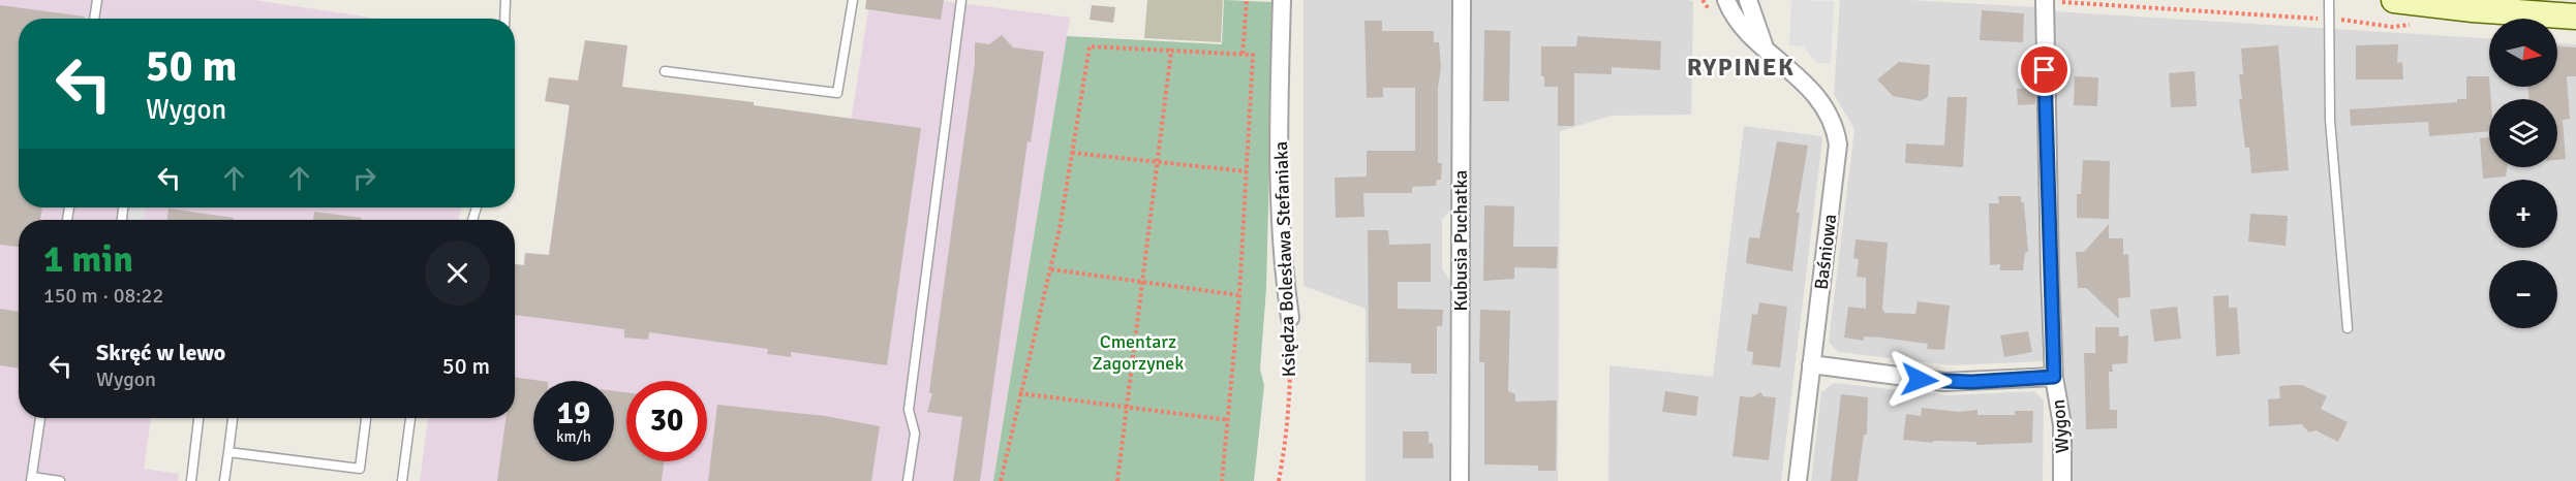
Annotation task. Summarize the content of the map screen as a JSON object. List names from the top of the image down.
{
  "streets": {
    "street": [
      "Kubusia Puchatka",
      "Baśniowa",
      "Księdza Bolesława Stefaniaka",
      "Wygon"
    ]
  },
  "districts": ["RYPINEK"],
  "parks": ["Cmentarz Zagorzynek"],
  "north": "right",
  "page": {
    "map_buttons": ["+", "−"],
    "turn": ["50 m", "Wygon"],
    "heading": ["1 min", "150 m · 08:22"],
    "list": [
      {
        "name": "Skręć w lewo",
        "note": "Wygon",
        "value": "50 m"
      }
    ],
    "speed": "19 km/h",
    "limit": "30"
  }
}
